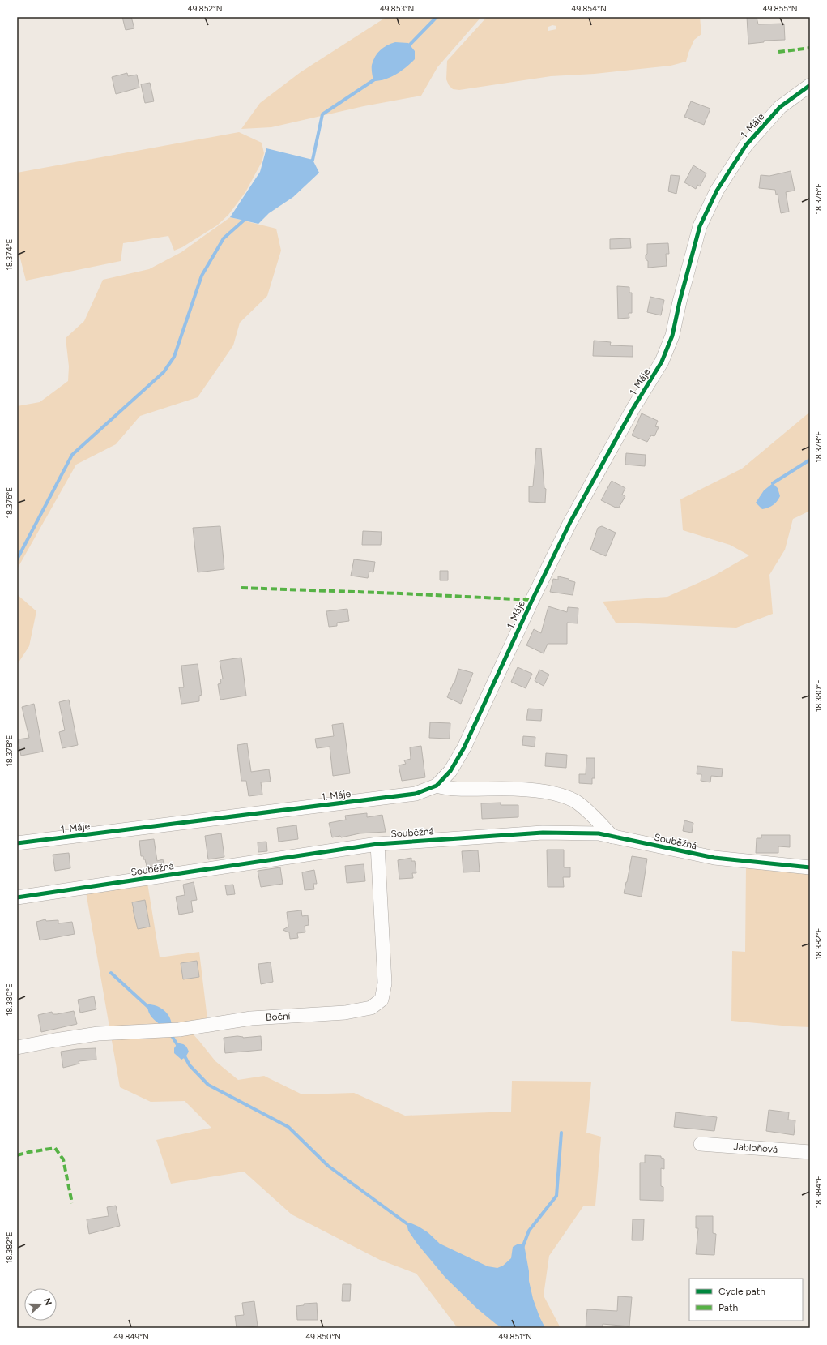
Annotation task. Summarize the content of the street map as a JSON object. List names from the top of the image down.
{
  "streets": {
    "street": [
      "1. Máje",
      "Souběžná",
      "Boční",
      "Jabloňová"
    ]
  },
  "crossings": [
    ["Souběžná", "Boční"]
  ],
  "legend": ["Cycle path", "Path"],
  "north": "right",
  "coordinates": [
    "49.852°N",
    "49.853°N",
    "49.854°N",
    "49.855°N",
    "18.376°E",
    "18.374°E",
    "18.378°E",
    "18.380°E",
    "18.382°E",
    "18.384°E",
    "49.849°N",
    "49.850°N",
    "49.851°N"
  ]
}
